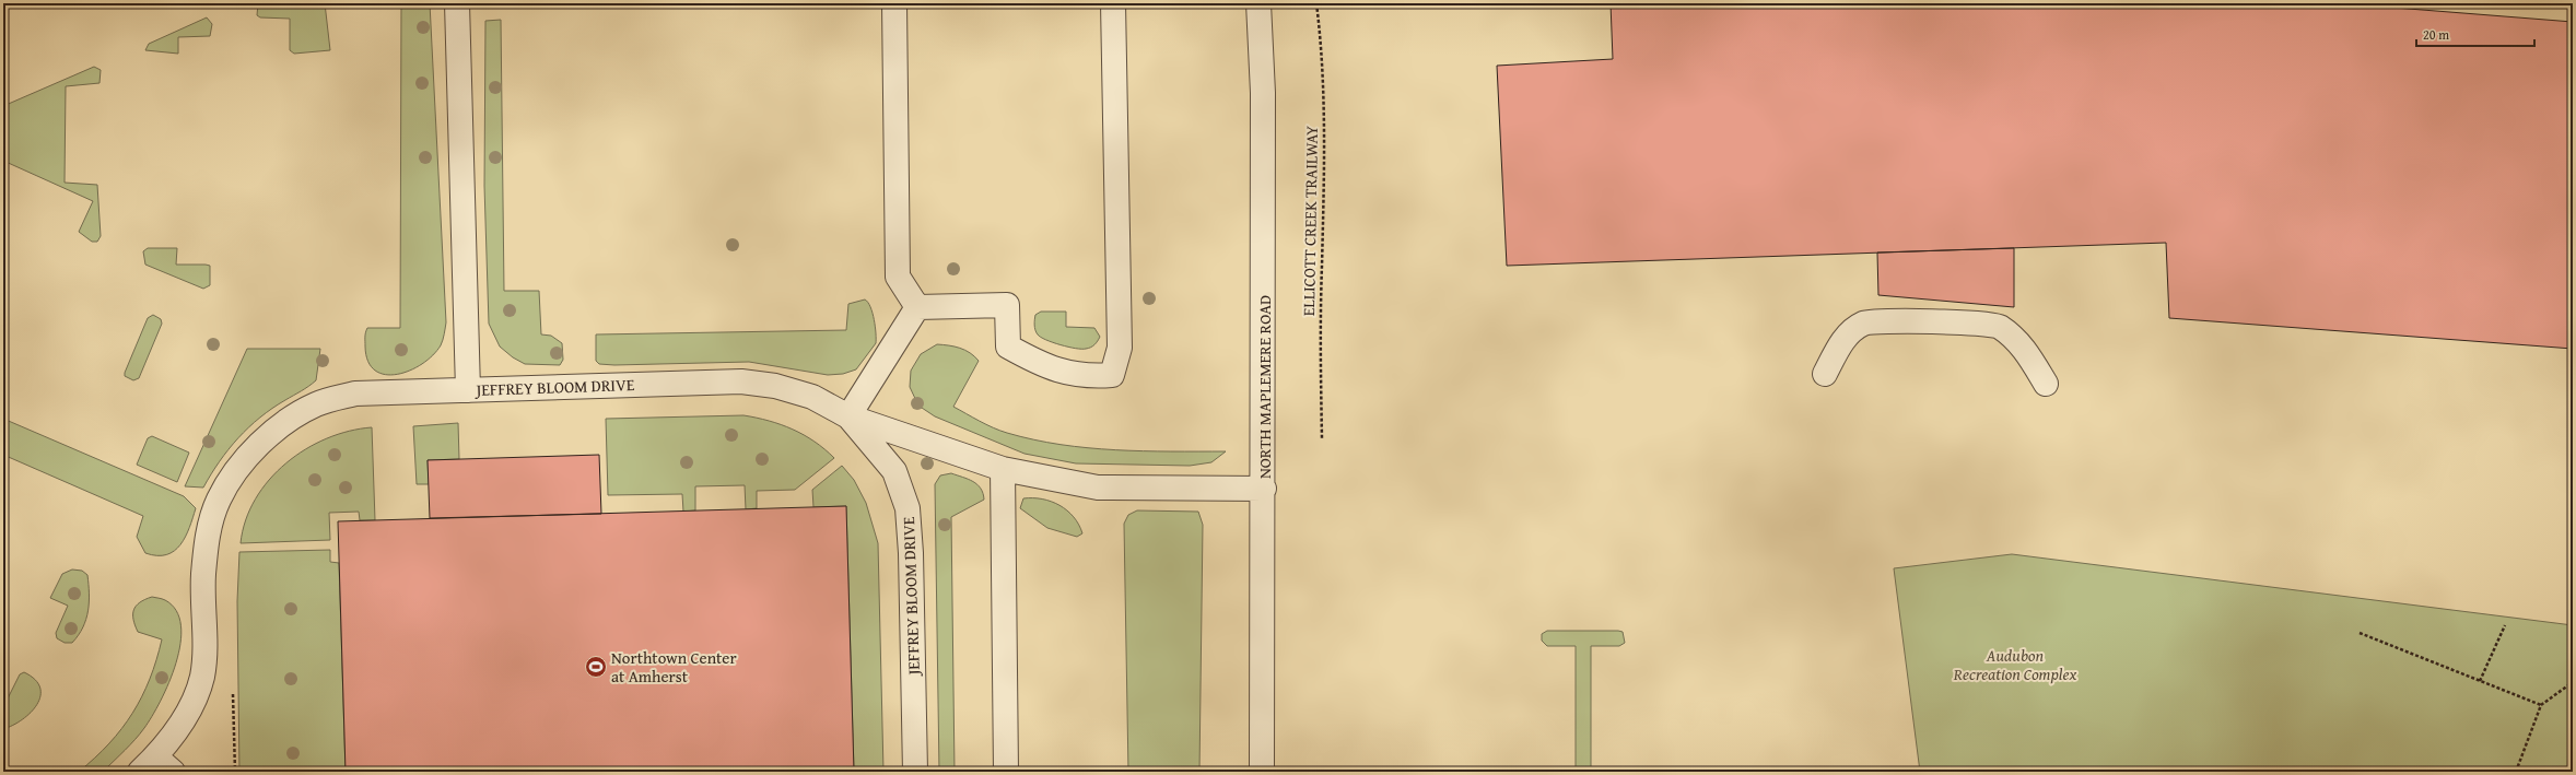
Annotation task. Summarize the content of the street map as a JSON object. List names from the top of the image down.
{
  "streets": {
    "street": ["JEFFREY BLOOM DRIVE", "NORTH MAPLEMERE ROAD"],
    "path": ["ELLICOTT CREEK TRAILWAY"]
  },
  "parks": ["Audubon Recreation Complex"],
  "places": {
    "sports": ["Northtown Center at Amherst"]
  },
  "scale_bar": "20 m"
}
